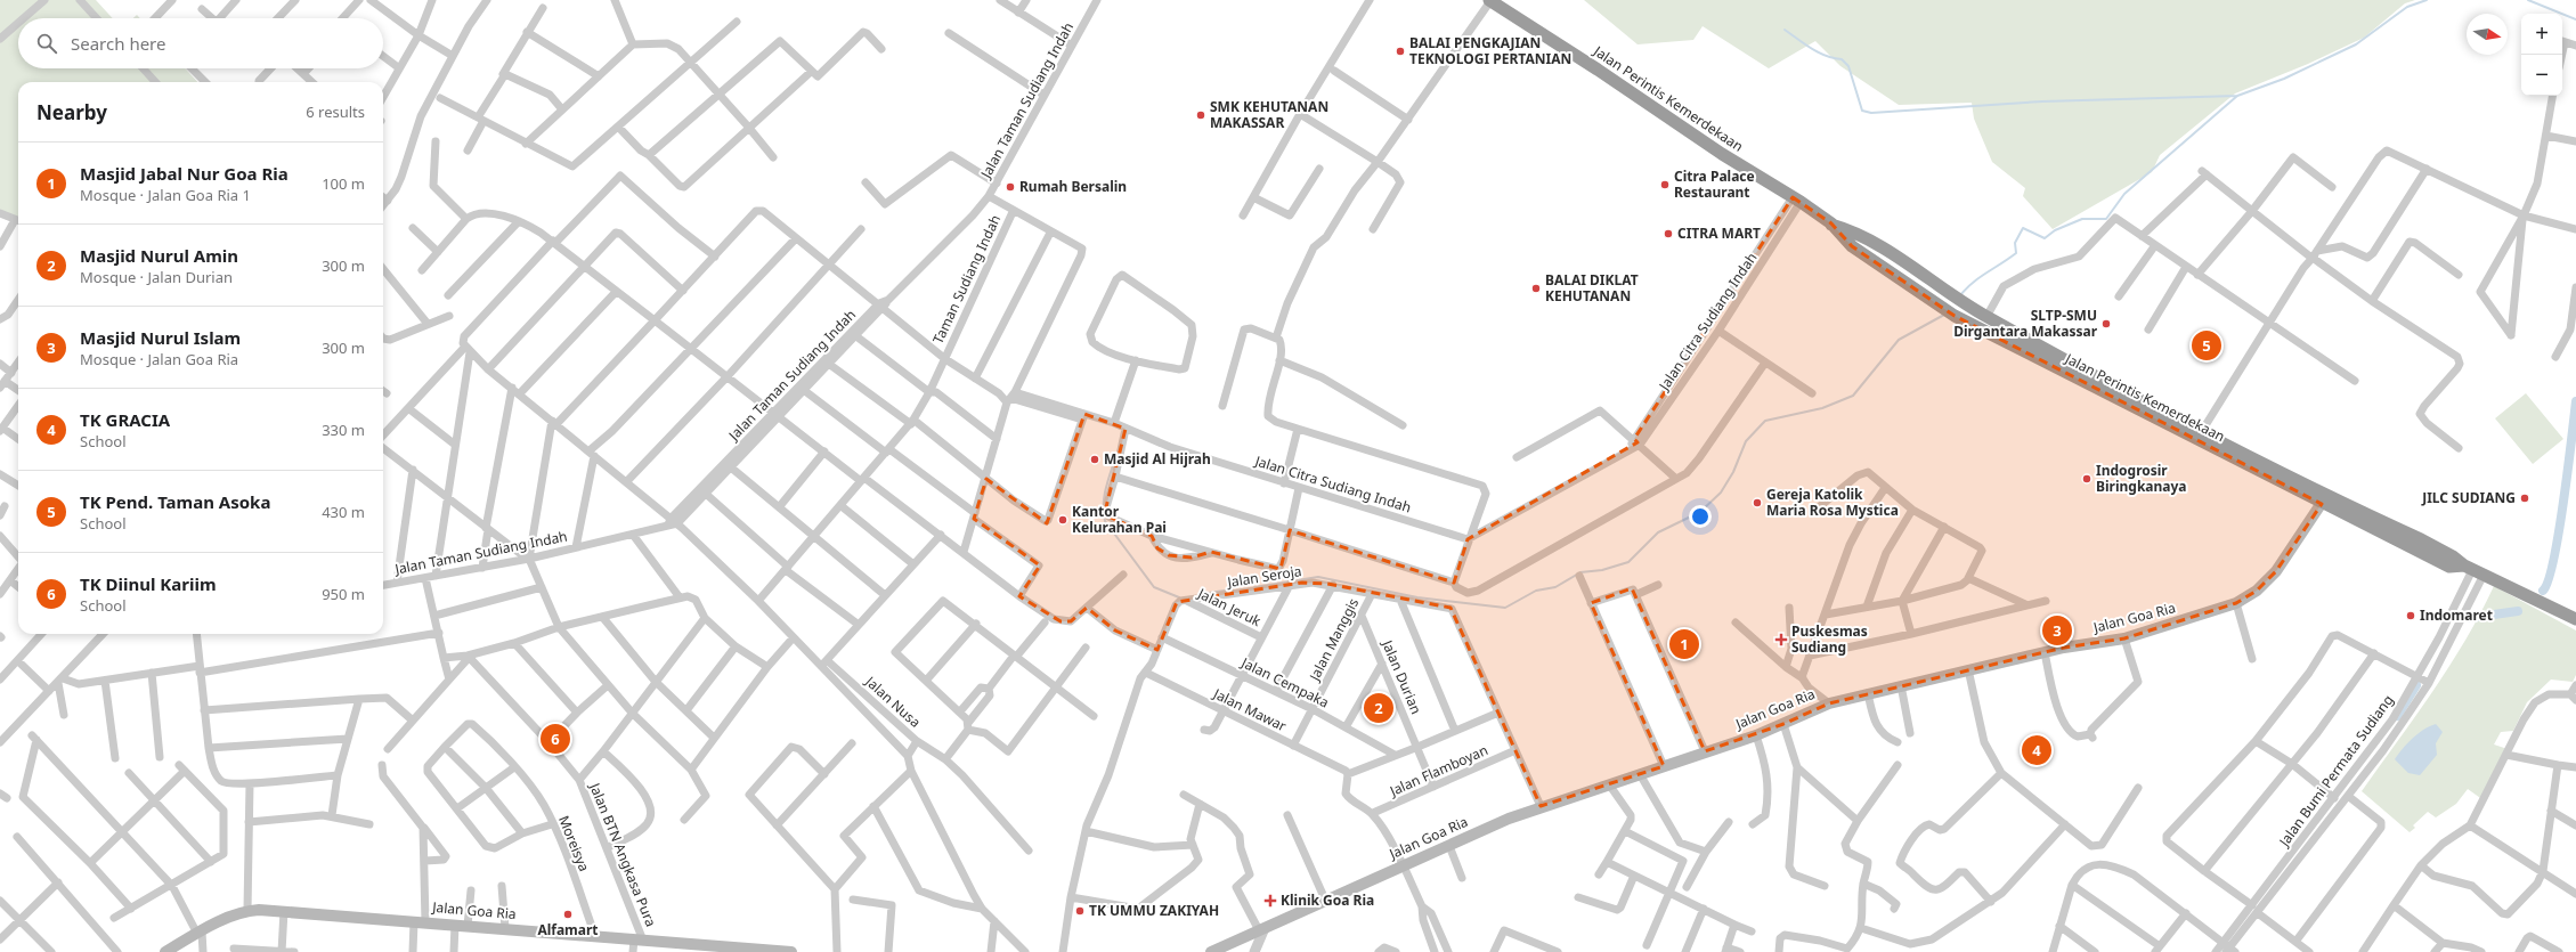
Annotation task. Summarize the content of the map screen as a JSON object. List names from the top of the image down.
{
  "streets": {
    "highway": ["Jalan Perintis Kemerdekaan"],
    "main road": ["Jalan Goa Ria"],
    "street": [
      "Jalan Taman Sudiang Indah",
      "Taman Sudiang Indah",
      "Jalan Citra Sudiang Indah",
      "Jalan Seroja",
      "Jalan Jeruk",
      "Jalan Manggis",
      "Jalan Durian",
      "Jalan Cempaka",
      "Jalan Nusa",
      "Jalan Mawar",
      "Jalan Flamboyan",
      "Jalan Bumi Permata Sudiang",
      "Moreisya",
      "Jalan BTN Angkasa Pura"
    ]
  },
  "crossings": [
    ["Jalan Perintis Kemerdekaan", "Jalan Citra Sudiang Indah"],
    ["Jalan Perintis Kemerdekaan", "Jalan Goa Ria"],
    ["Jalan Perintis Kemerdekaan", "Jalan Bumi Permata Sudiang"],
    ["Jalan Taman Sudiang Indah", "Jalan Citra Sudiang Indah"],
    ["Taman Sudiang Indah", "Jalan Citra Sudiang Indah"],
    ["Jalan Seroja", "Jalan Jeruk"],
    ["Jalan Seroja", "Jalan Goa Ria"],
    ["Jalan Seroja", "Jalan Manggis"],
    ["Jalan Seroja", "Jalan Flamboyan"],
    ["Jalan Goa Ria", "Moreisya"],
    ["Jalan Goa Ria", "Jalan BTN Angkasa Pura"],
    ["Jalan Manggis", "Jalan Durian"],
    ["Jalan Manggis", "Jalan Cempaka"],
    ["Jalan Manggis", "Jalan Mawar"],
    ["Jalan Durian", "Jalan Flamboyan"]
  ],
  "places": {
    "other": [
      "BALAI PENGKAJIAN TEKNOLOGI PERTANIAN",
      "SMK KEHUTANAN MAKASSAR",
      "Citra Palace Restaurant",
      "Rumah Bersalin",
      "CITRA MART",
      "BALAI DIKLAT KEHUTANAN",
      "SLTP-SMU Dirgantara Makassar",
      "Masjid Al Hijrah",
      "Indogrosir Biringkanaya",
      "JILC SUDIANG",
      "Gereja Katolik Maria Rosa Mystica",
      "Kantor Kelurahan Pai",
      "Indomaret",
      "TK UMMU ZAKIYAH",
      "Alfamart"
    ],
    "health": ["Puskesmas Sudiang", "Klinik Goa Ria"]
  },
  "north": "right",
  "page": {
    "map_buttons": ["+", "−"],
    "search": "Search here",
    "heading": ["Nearby", "6 results"],
    "list": [
      {
        "mark": "1",
        "name": "Masjid Jabal Nur Goa Ria",
        "note": "Mosque · Jalan Goa Ria 1",
        "value": "100 m"
      },
      {
        "mark": "2",
        "name": "Masjid Nurul Amin",
        "note": "Mosque · Jalan Durian",
        "value": "300 m"
      },
      {
        "mark": "3",
        "name": "Masjid Nurul Islam",
        "note": "Mosque · Jalan Goa Ria",
        "value": "300 m"
      },
      {
        "mark": "4",
        "name": "TK GRACIA",
        "note": "School",
        "value": "330 m"
      },
      {
        "mark": "5",
        "name": "TK Pend. Taman Asoka",
        "note": "School",
        "value": "430 m"
      },
      {
        "mark": "6",
        "name": "TK Diinul Kariim",
        "note": "School",
        "value": "950 m"
      }
    ],
    "pins": [
      "5",
      "3",
      "1",
      "2",
      "6",
      "4"
    ]
  }
}
